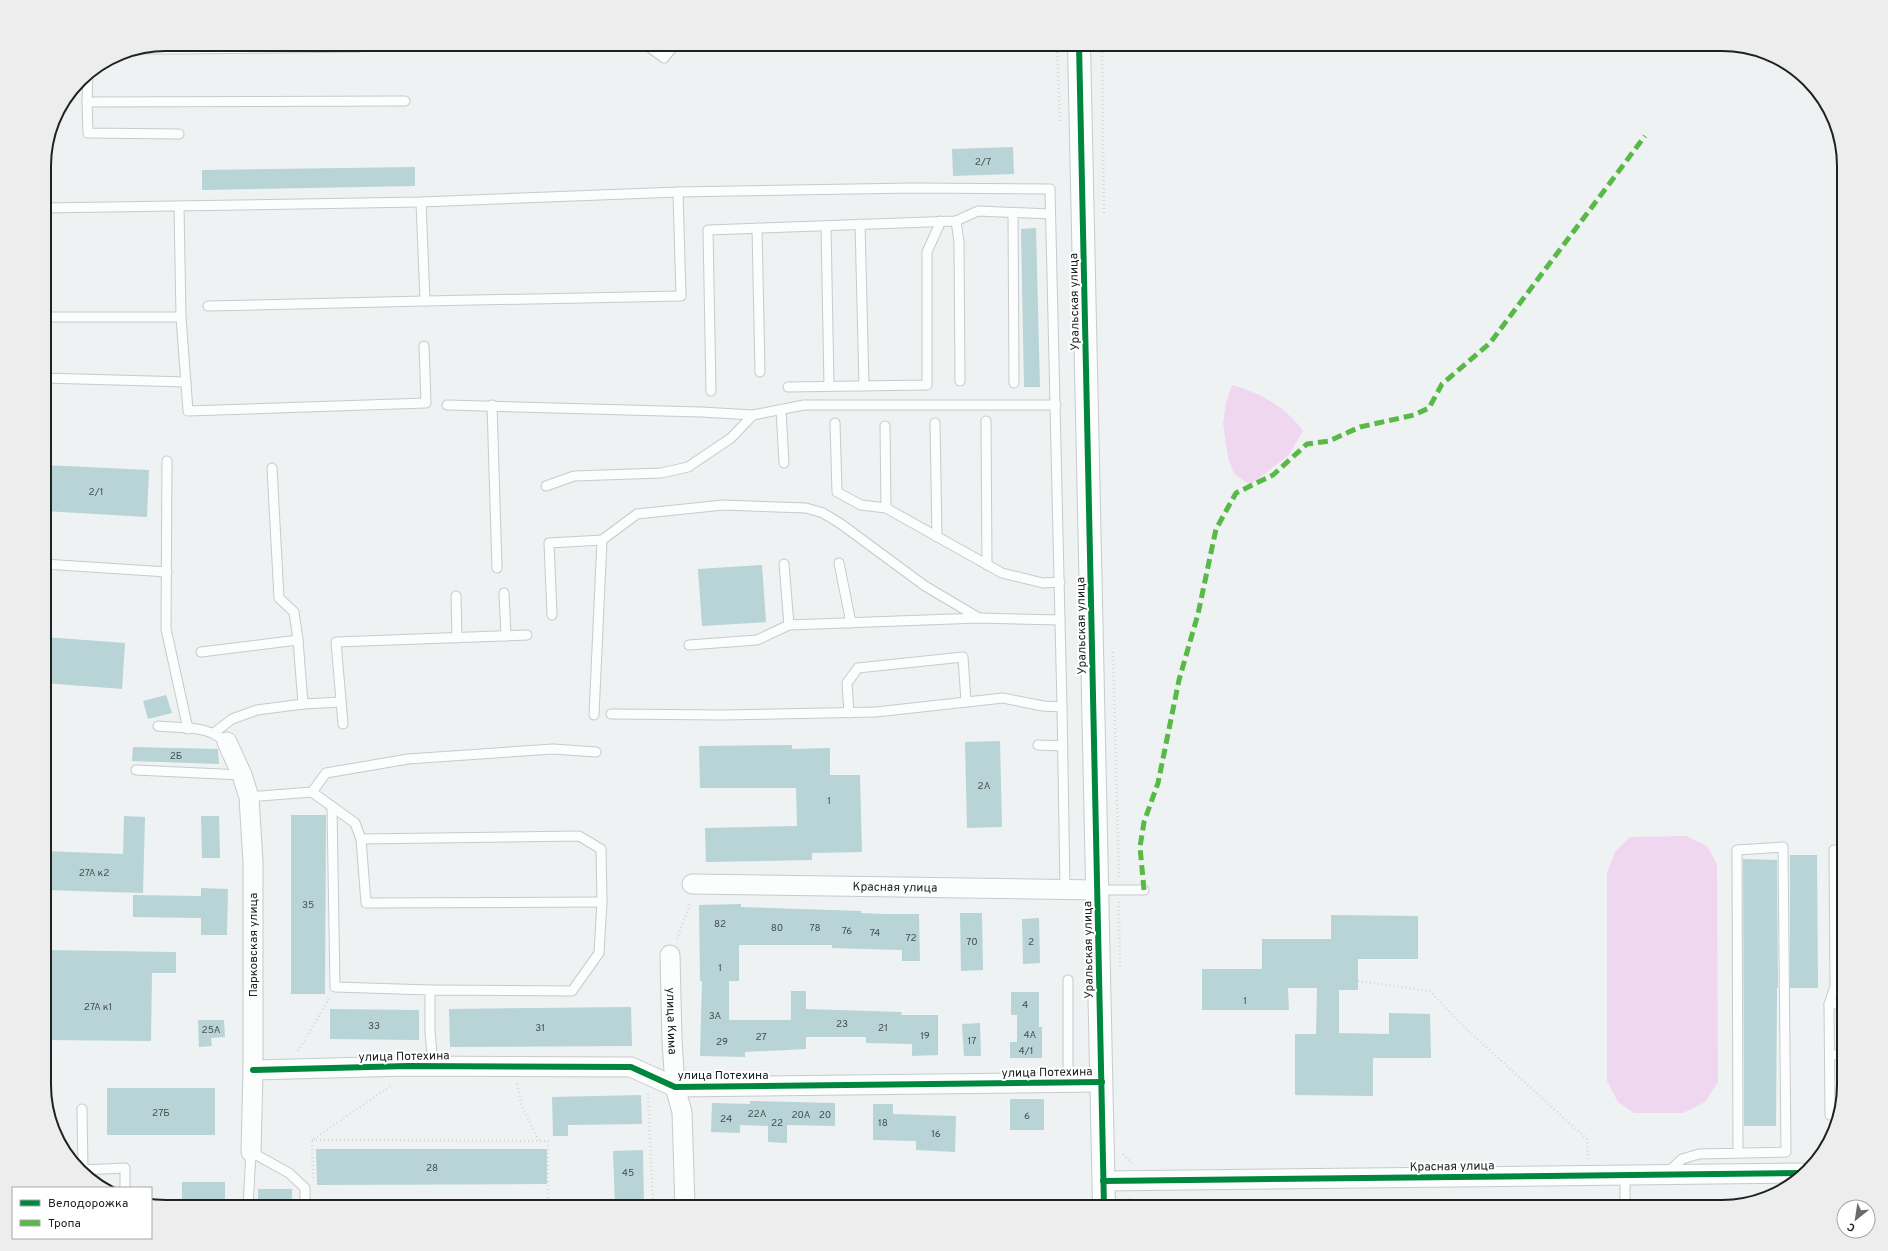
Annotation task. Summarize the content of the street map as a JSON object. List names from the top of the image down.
{
  "streets": {
    "street": [
      "Уральская улица",
      "Красная улица",
      "Парковская улица",
      "улица Кима",
      "улица Потехина"
    ]
  },
  "crossings": [
    ["Уральская улица", "Красная улица"],
    ["Уральская улица", "улица Потехина"],
    ["Парковская улица", "улица Потехина"],
    ["улица Кима", "улица Потехина"]
  ],
  "house_numbers": [
    "2/7",
    "2/1",
    "2Б",
    "2А",
    "1",
    "27А к2",
    "35",
    "82",
    "80",
    "78",
    "76",
    "74",
    "72",
    "70",
    "2",
    "1",
    "1",
    "4",
    "27А к1",
    "3А",
    "23",
    "33",
    "31",
    "21",
    "25А",
    "4А",
    "19",
    "27",
    "17",
    "29",
    "4/1",
    "27Б",
    "22А",
    "20А",
    "20",
    "6",
    "24",
    "22",
    "18",
    "16",
    "28",
    "45"
  ],
  "legend": ["Велодорожка", "Тропа"],
  "north": "bottom left"
}
